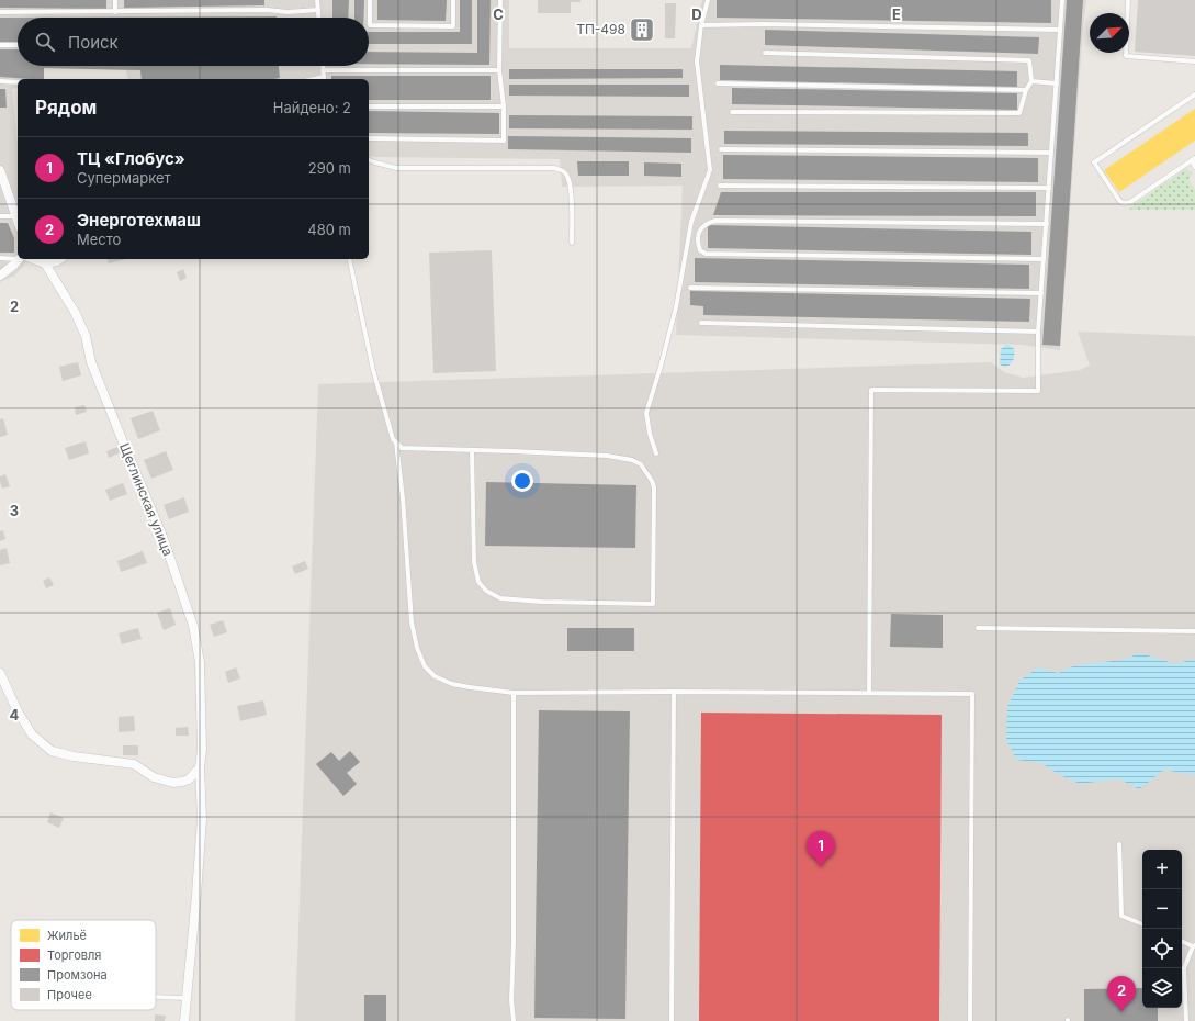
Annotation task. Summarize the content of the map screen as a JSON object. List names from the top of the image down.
{
  "streets": {
    "street": ["Щеглинская улица"]
  },
  "places": {
    "building": ["ТП-498"]
  },
  "legend": [
    "Жильё",
    "Торговля",
    "Промзона",
    "Прочее"
  ],
  "north": "top right",
  "page": {
    "search": "Поиск",
    "heading": ["Рядом", "Найдено: 2"],
    "list": [
      {
        "mark": "1",
        "name": "ТЦ «Глобус»",
        "note": "Супермаркет",
        "value": "290 m"
      },
      {
        "mark": "2",
        "name": "Энерготехмаш",
        "note": "Место",
        "value": "480 m"
      }
    ],
    "pins": ["1", "2"],
    "map_buttons": ["+", "−"]
  },
  "grid": {
    "columns": ["C", "D", "E"],
    "rows": ["2", "3", "4"]
  }
}
